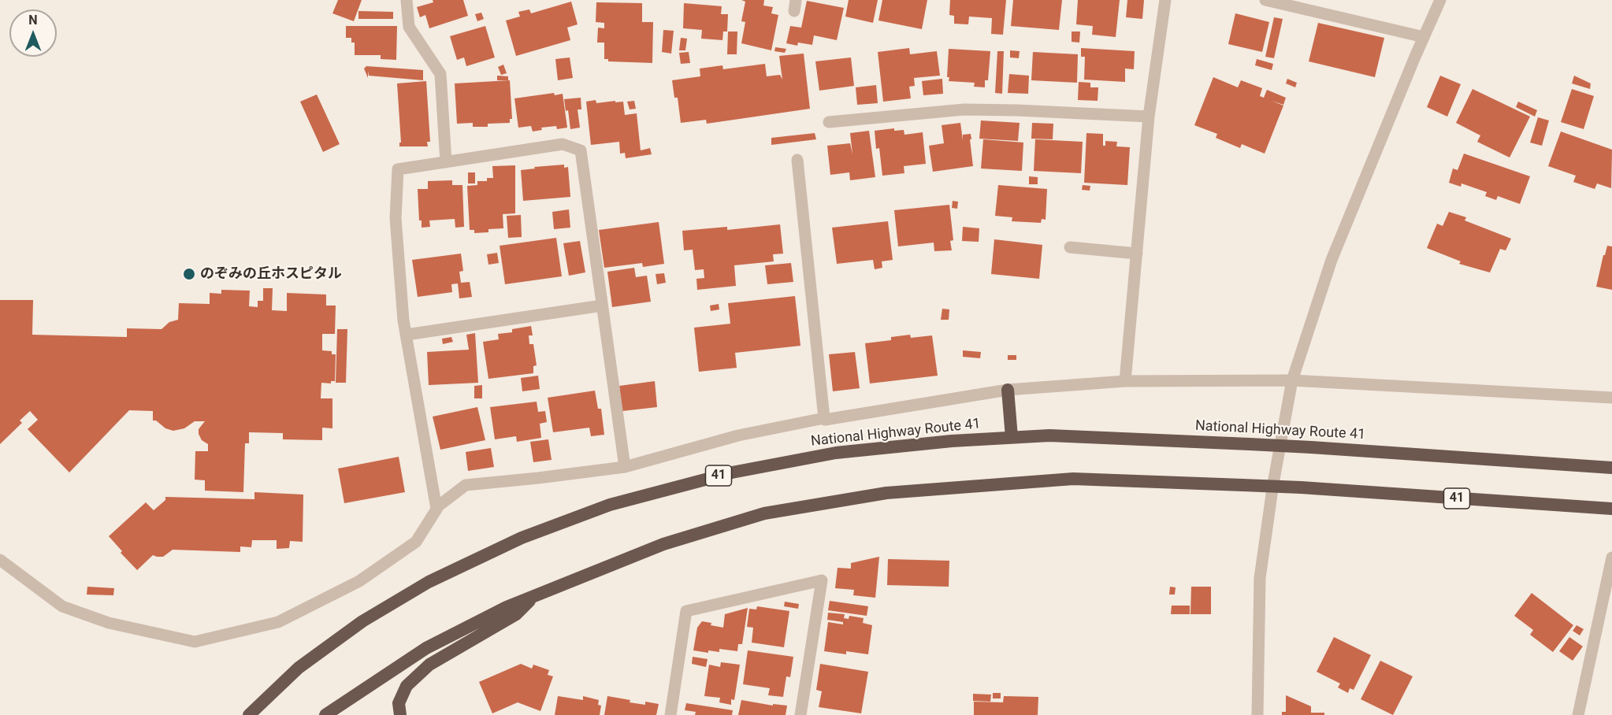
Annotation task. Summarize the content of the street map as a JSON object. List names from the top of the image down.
{
  "streets": {
    "highway": ["National Highway Route 41", "41"]
  },
  "places": ["のぞみの丘ホスピタル"],
  "north": "top"
}
